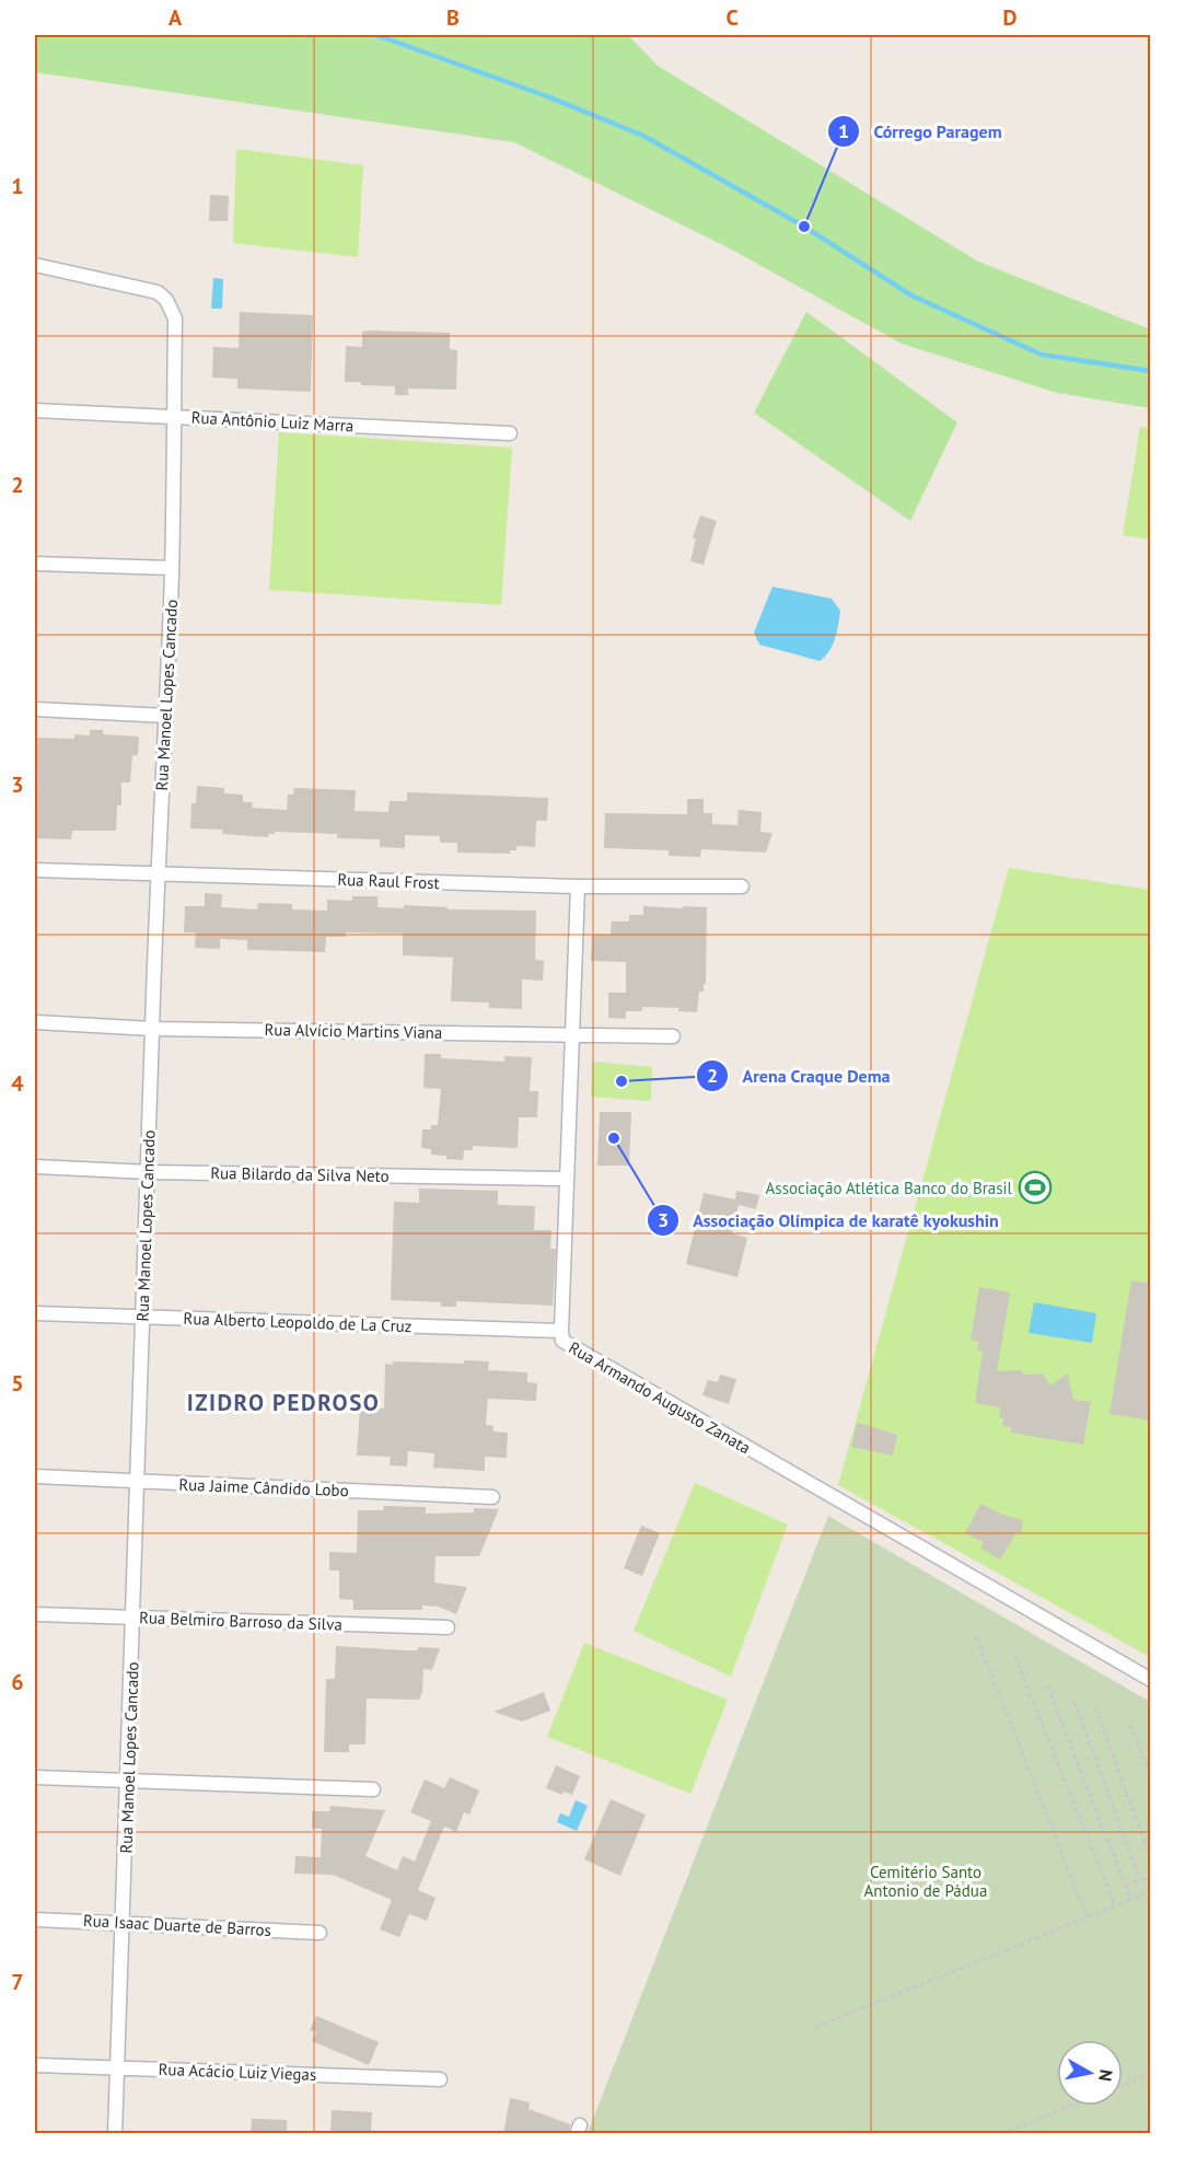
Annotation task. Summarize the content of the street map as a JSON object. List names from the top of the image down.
{
  "streets": {
    "street": [
      "Rua Antônio Luiz Marra",
      "Rua Manoel Lopes Cancado",
      "Rua Raul Frost",
      "Rua Alvício Martins Viana",
      "Rua Bilardo da Silva Neto",
      "Rua Alberto Leopoldo de La Cruz",
      "Rua Armando Augusto Zanata",
      "Rua Jaime Cândido Lobo",
      "Rua Belmiro Barroso da Silva",
      "Rua Isaac Duarte de Barros",
      "Rua Acácio Luiz Viegas"
    ]
  },
  "crossings": [
    ["Rua Antônio Luiz Marra", "Rua Manoel Lopes Cancado"],
    ["Rua Manoel Lopes Cancado", "Rua Raul Frost"],
    ["Rua Manoel Lopes Cancado", "Rua Alvício Martins Viana"],
    ["Rua Manoel Lopes Cancado", "Rua Bilardo da Silva Neto"],
    ["Rua Manoel Lopes Cancado", "Rua Alberto Leopoldo de La Cruz"],
    ["Rua Manoel Lopes Cancado", "Rua Jaime Cândido Lobo"],
    ["Rua Manoel Lopes Cancado", "Rua Belmiro Barroso da Silva"],
    ["Rua Manoel Lopes Cancado", "Rua Isaac Duarte de Barros"],
    ["Rua Manoel Lopes Cancado", "Rua Acácio Luiz Viegas"],
    ["Rua Raul Frost", "Rua Armando Augusto Zanata"],
    ["Rua Alvício Martins Viana", "Rua Armando Augusto Zanata"],
    ["Rua Bilardo da Silva Neto", "Rua Armando Augusto Zanata"],
    ["Rua Alberto Leopoldo de La Cruz", "Rua Armando Augusto Zanata"]
  ],
  "districts": ["IZIDRO PEDROSO"],
  "parks": ["Cemitério Santo Antonio de Pádua"],
  "places": {
    "other": ["Córrego Paragem", "Arena Craque Dema", "Associação Olímpica de karatê kyokushin"],
    "sports": ["Associação Atlética Banco do Brasil"]
  },
  "north": "right",
  "grid": {
    "columns": [
      "A",
      "B",
      "C",
      "D"
    ],
    "rows": [
      "1",
      "2",
      "3",
      "4",
      "5",
      "6",
      "7"
    ]
  }
}
